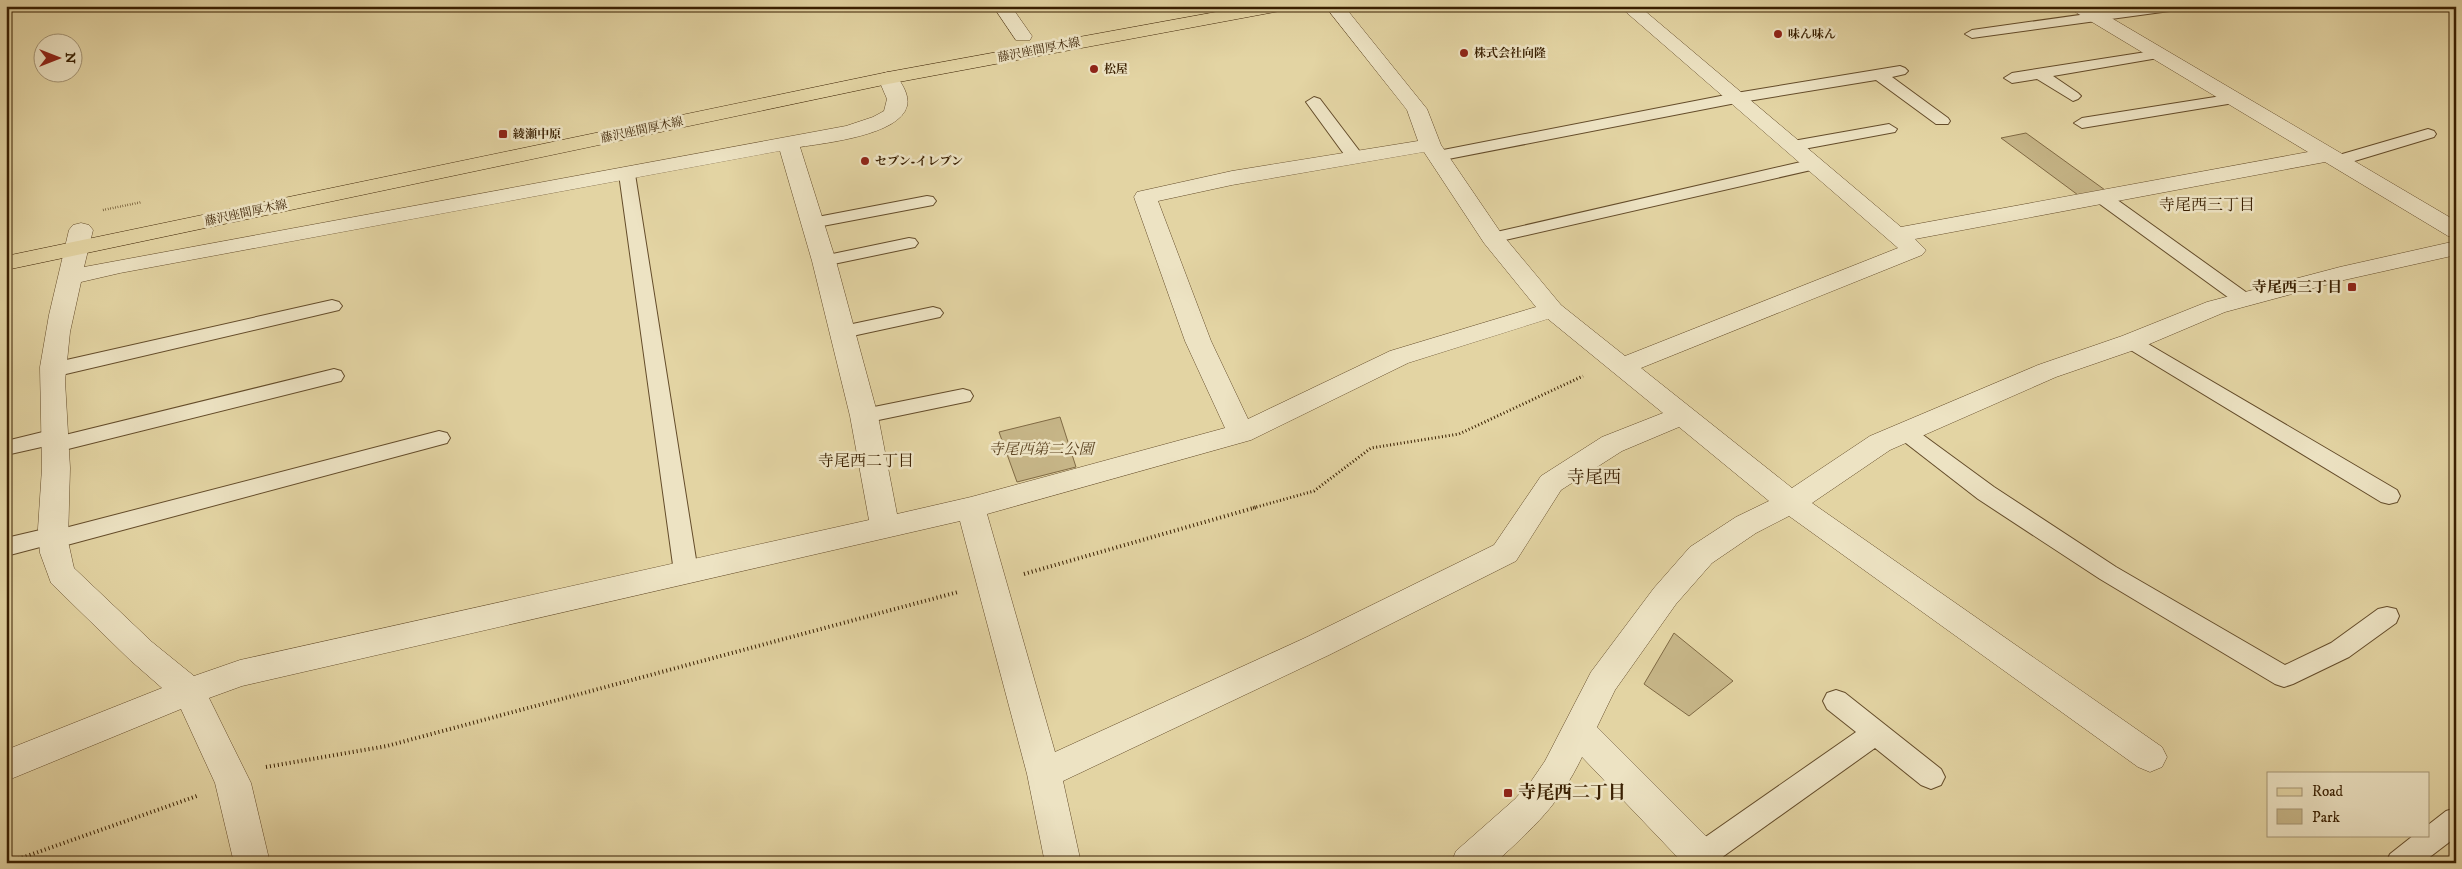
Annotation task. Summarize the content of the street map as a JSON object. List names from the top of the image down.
{
  "streets": {
    "main road": ["藤沢座間厚木線"]
  },
  "districts": ["寺尾西三丁目", "寺尾西二丁目", "寺尾西"],
  "parks": ["寺尾西第二公園"],
  "places": {
    "other": [
      "味ん味ん",
      "株式会社向隆",
      "松屋",
      "セブン-イレブン"
    ],
    "transit": ["綾瀬中原", "寺尾西三丁目", "寺尾西二丁目"]
  },
  "legend": ["Road", "Park"],
  "north": "right"
}
